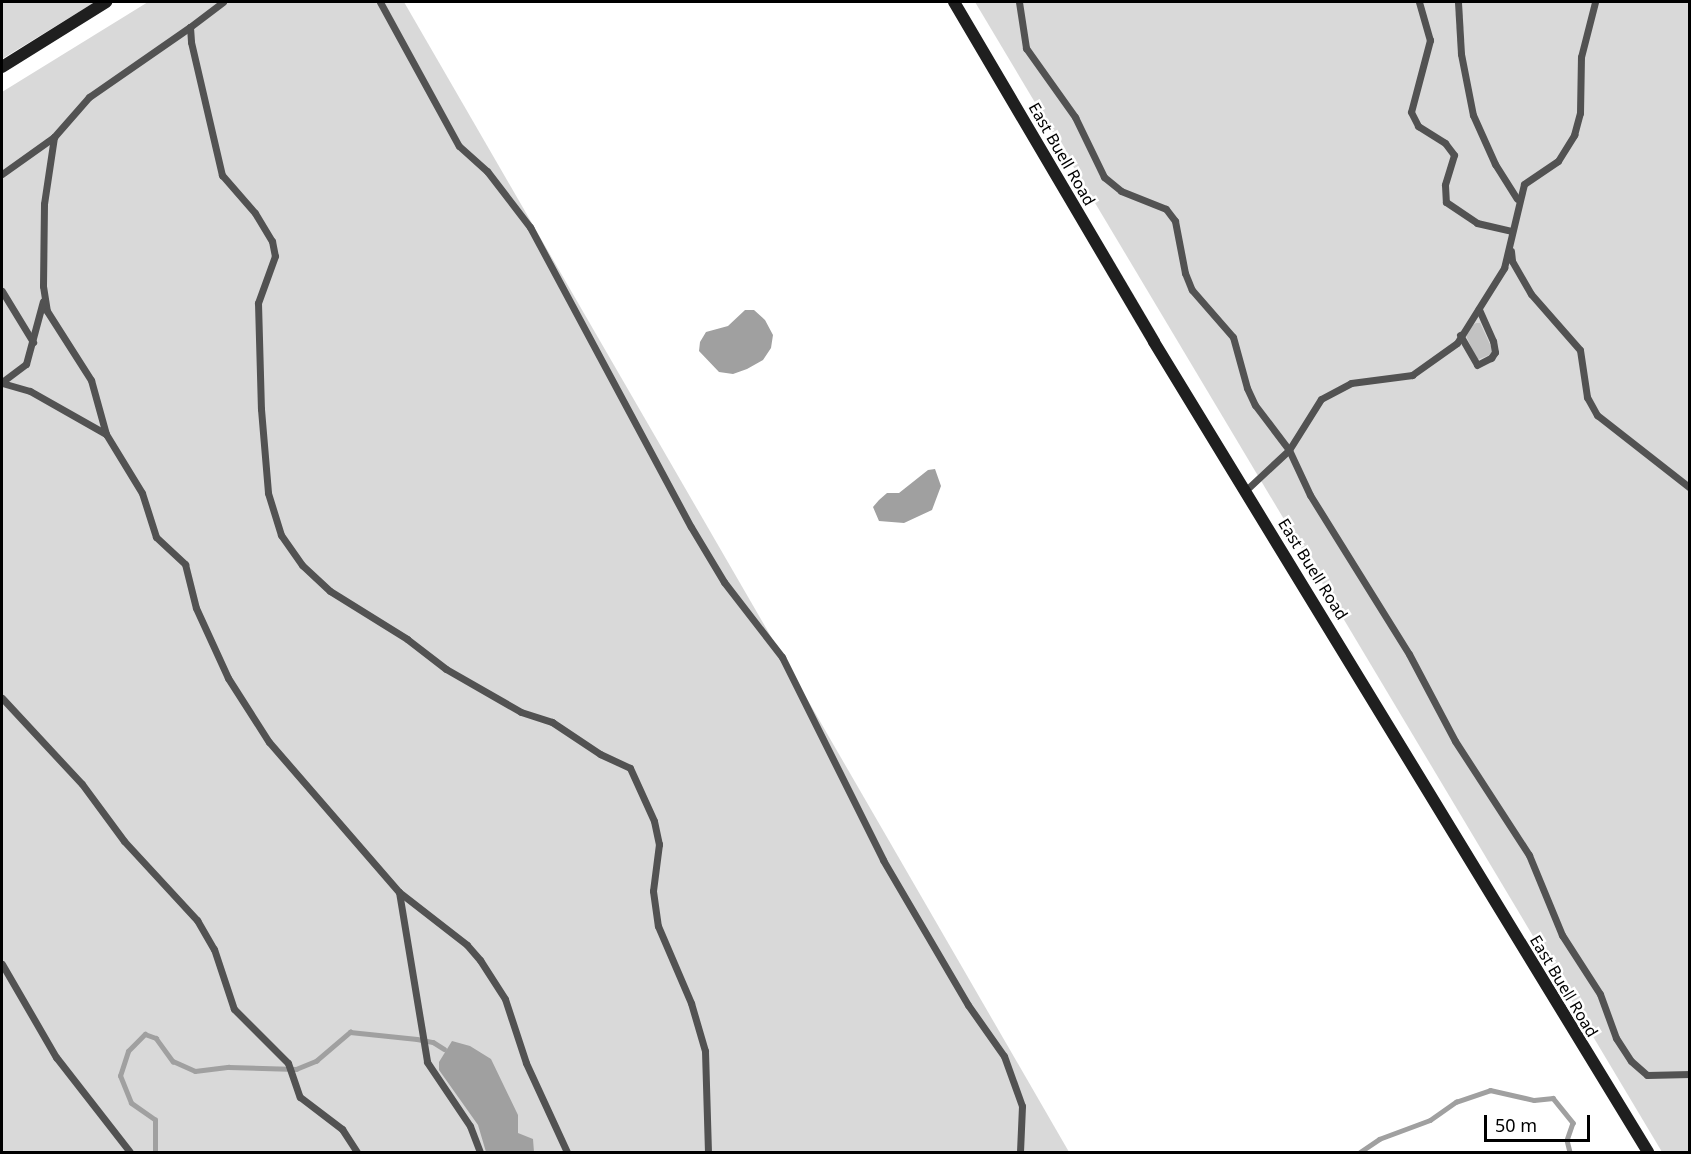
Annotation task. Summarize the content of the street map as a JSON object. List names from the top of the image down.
{
  "streets": {
    "street": ["East Buell Road"]
  },
  "scale_bar": "50 m"
}
